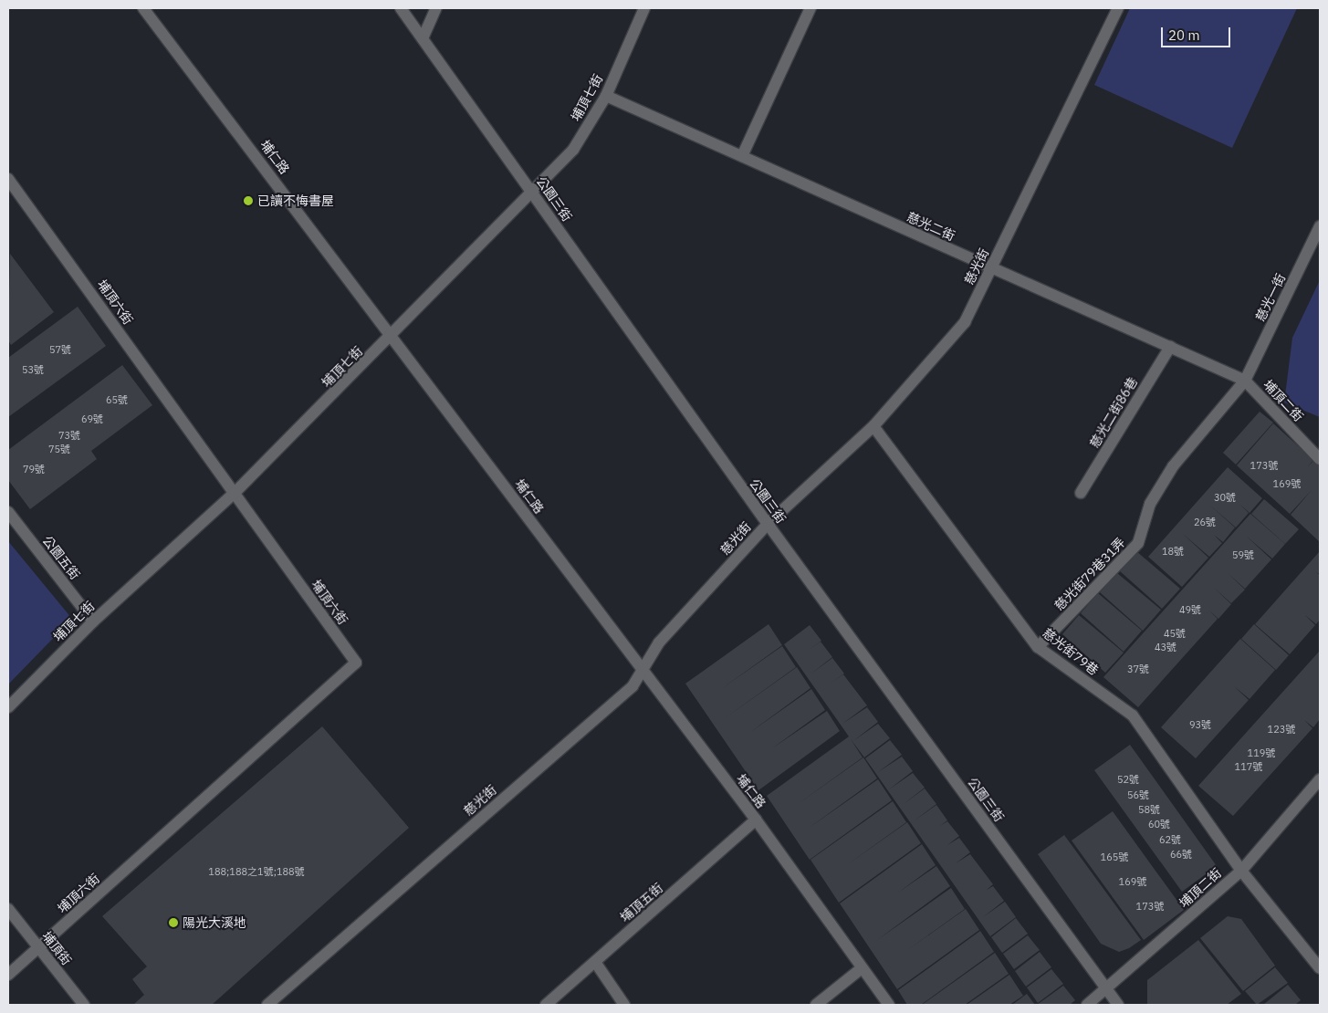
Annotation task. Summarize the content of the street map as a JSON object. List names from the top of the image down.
{
  "streets": {
    "street": [
      "埔頂七街",
      "埔仁路",
      "公園三街",
      "慈光二街",
      "慈光街",
      "慈光一街",
      "埔頂六街",
      "埔頂二街",
      "慈光二街86巷",
      "公園五街",
      "慈光街79巷31弄",
      "慈光街79巷",
      "埔頂五街",
      "埔頂街"
    ]
  },
  "crossings": [
    ["埔頂七街", "埔仁路"],
    ["埔頂七街", "公園三街"],
    ["埔頂七街", "慈光二街"],
    ["埔頂七街", "埔頂六街"],
    ["埔頂七街", "公園五街"],
    ["埔仁路", "慈光街"],
    ["埔仁路", "埔頂五街"],
    ["公園三街", "慈光街"],
    ["公園三街", "埔頂二街"],
    ["慈光二街", "慈光街"],
    ["慈光二街", "慈光一街"],
    ["慈光二街", "埔頂二街"],
    ["慈光二街", "慈光二街86巷"],
    ["慈光二街", "慈光街79巷31弄"],
    ["慈光街", "慈光街79巷"],
    ["慈光一街", "埔頂二街"],
    ["慈光一街", "慈光街79巷31弄"],
    ["埔頂六街", "埔頂街"],
    ["埔頂二街", "慈光街79巷31弄"],
    ["埔頂二街", "慈光街79巷"],
    ["慈光街79巷31弄", "慈光街79巷"]
  ],
  "places": ["已讀不悔書屋", "陽光大溪地"],
  "house_numbers": [
    "57號",
    "53號",
    "65號",
    "69號",
    "73號",
    "75號",
    "173號",
    "79號",
    "169號",
    "30號",
    "26號",
    "18號",
    "59號",
    "49號",
    "45號",
    "43號",
    "37號",
    "93號",
    "123號",
    "119號",
    "117號",
    "52號",
    "56號",
    "58號",
    "60號",
    "62號",
    "66號",
    "165號",
    "188;188之1號;188號",
    "169號",
    "173號"
  ],
  "scale_bar": "20 m"
}
